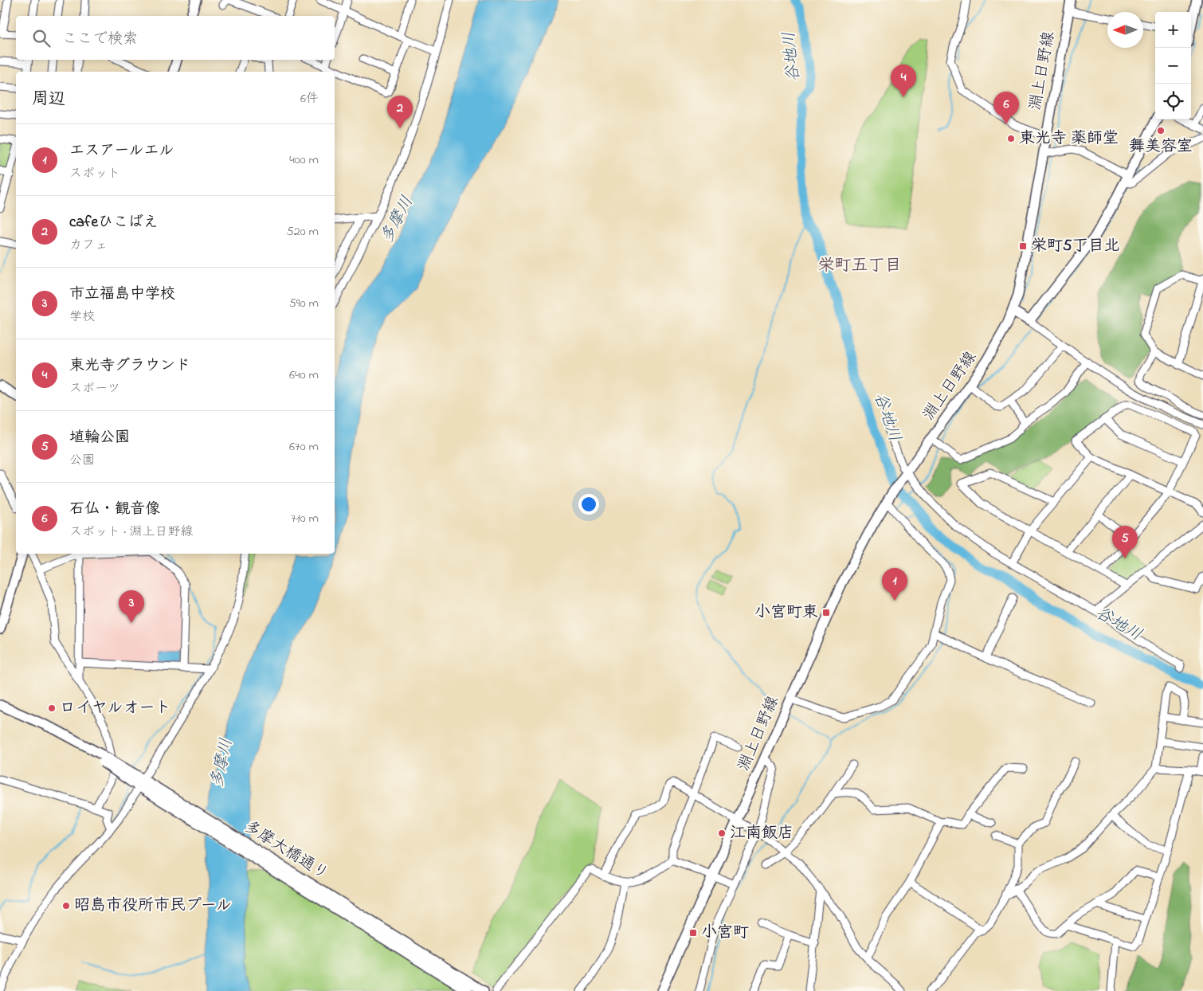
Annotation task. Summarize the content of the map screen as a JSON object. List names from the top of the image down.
{
  "streets": {
    "main road": ["淵上日野線", "多摩大橋通り"]
  },
  "districts": ["栄町五丁目"],
  "water": ["谷地川", "多摩川"],
  "places": {
    "other": [
      "舞美容室",
      "東光寺 薬師堂",
      "ロイヤルオート",
      "江南飯店",
      "昭島市役所市民プール"
    ],
    "transit": ["栄町5丁目北", "小宮町東", "小宮町"]
  },
  "north": "left",
  "page": {
    "map_buttons": ["+", "−"],
    "search": "ここで検索",
    "pins": [
      "4",
      "6",
      "2",
      "5",
      "1",
      "3"
    ],
    "heading": ["周辺", "6件"],
    "list": [
      {
        "mark": "1",
        "name": "エスアールエル",
        "note": "スポット",
        "value": "400 m"
      },
      {
        "mark": "2",
        "name": "cafeひこばえ",
        "note": "カフェ",
        "value": "520 m"
      },
      {
        "mark": "3",
        "name": "市立福島中学校",
        "note": "学校",
        "value": "590 m"
      },
      {
        "mark": "4",
        "name": "東光寺グラウンド",
        "note": "スポーツ",
        "value": "640 m"
      },
      {
        "mark": "5",
        "name": "埴輪公園",
        "note": "公園",
        "value": "670 m"
      },
      {
        "mark": "6",
        "name": "石仏・観音像",
        "note": "スポット · 淵上日野線",
        "value": "710 m"
      }
    ]
  }
}
